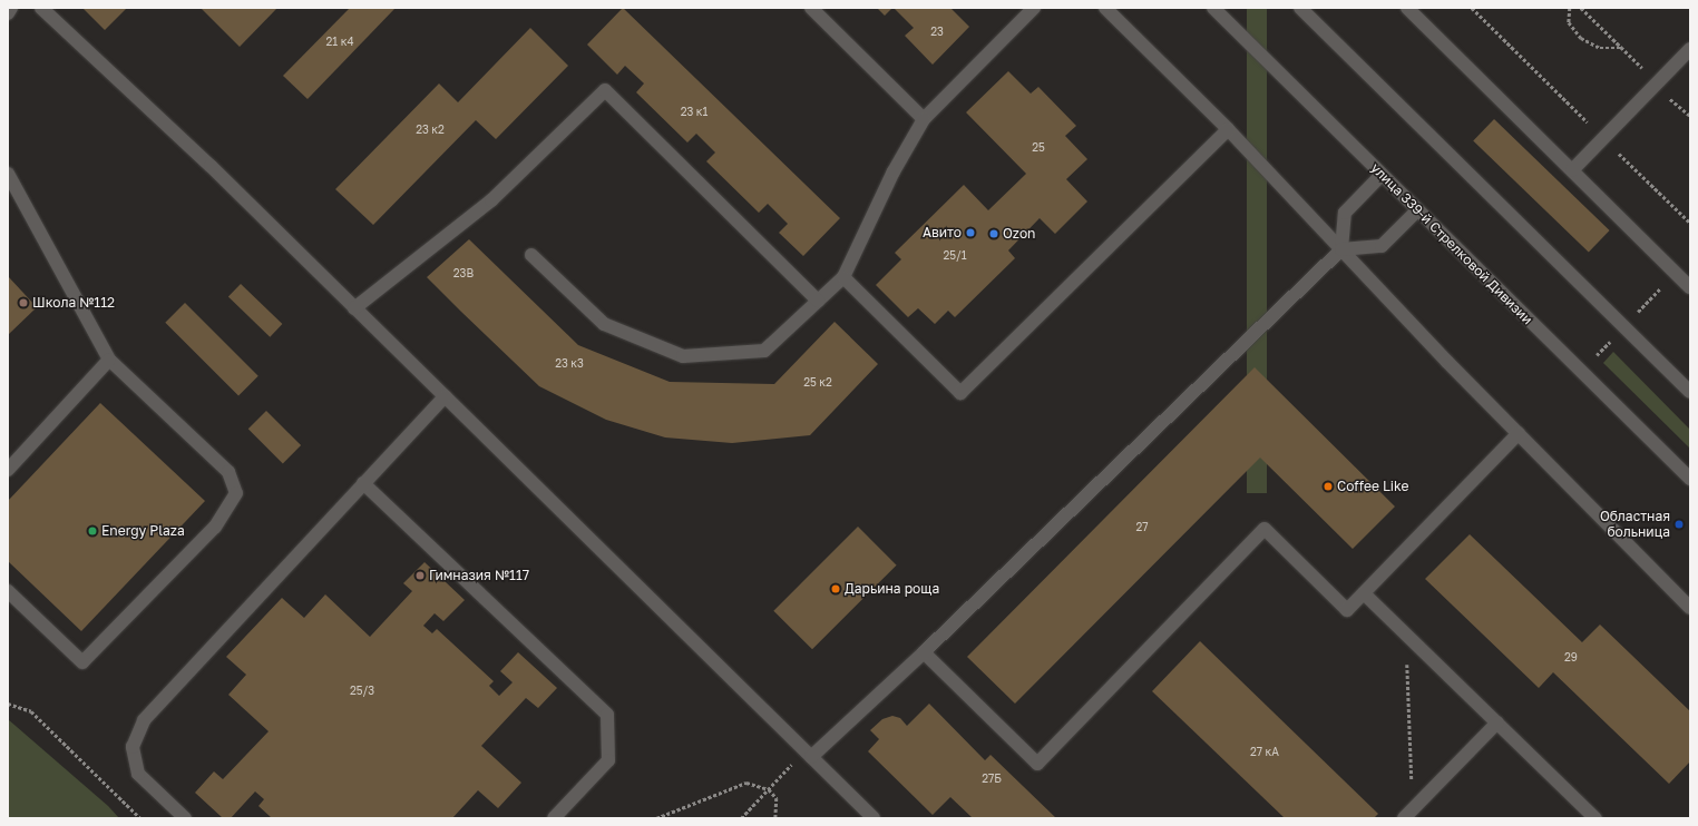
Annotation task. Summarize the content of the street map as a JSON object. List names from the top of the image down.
{
  "streets": {
    "main road": ["улица 339-й Стрелковой Дивизии"]
  },
  "places": [
    "Авито",
    "Ozon",
    "Школа №112",
    "Coffee Like",
    "Областная больница",
    "Energy Plaza",
    "Гимназия №117",
    "Дарьина роща"
  ],
  "house_numbers": [
    "23",
    "21 к4",
    "23 к1",
    "23 к2",
    "25",
    "25/1",
    "23В",
    "23 к3",
    "25 к2",
    "27",
    "29",
    "25/3",
    "27 кА",
    "27Б"
  ]
}
